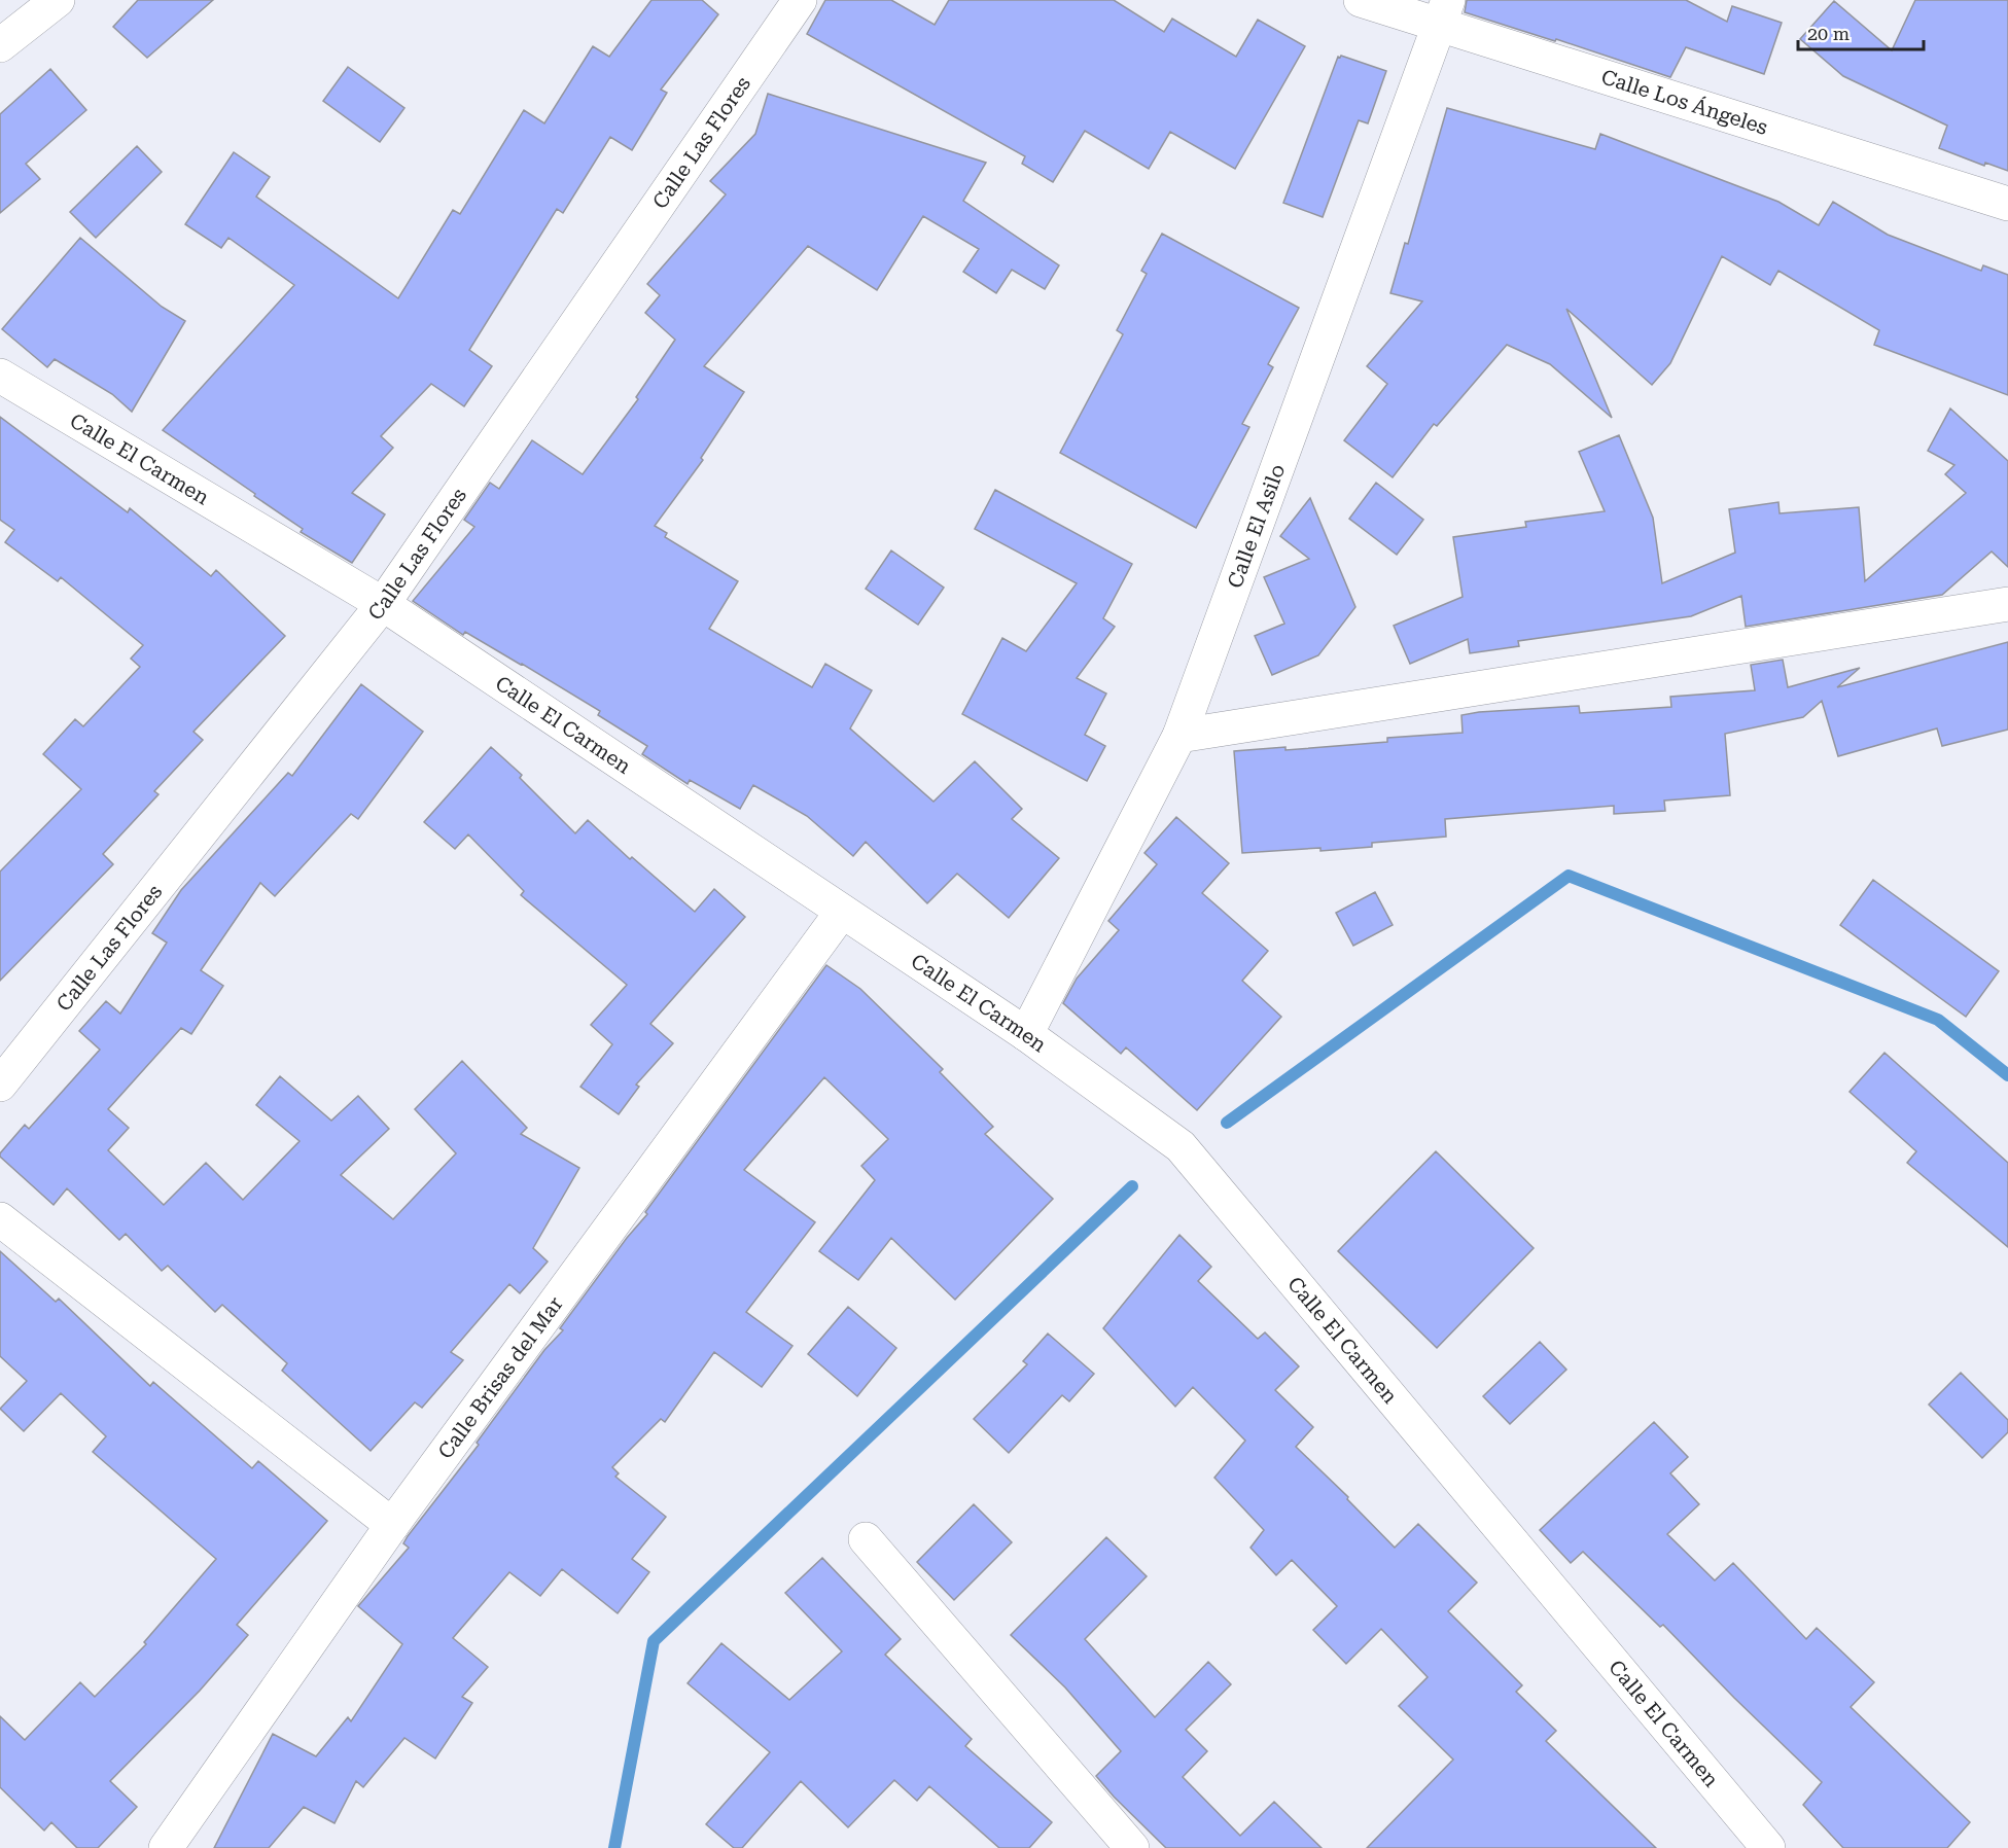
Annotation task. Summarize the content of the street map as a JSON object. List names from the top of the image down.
{
  "streets": {
    "street": [
      "Calle Los Ángeles",
      "Calle Las Flores",
      "Calle El Carmen",
      "Calle El Asilo",
      "Calle Brisas del Mar"
    ]
  },
  "crossings": [
    ["Calle Los Ángeles", "Calle El Asilo"],
    ["Calle Las Flores", "Calle El Carmen"],
    ["Calle El Carmen", "Calle El Asilo"],
    ["Calle El Carmen", "Calle Brisas del Mar"]
  ],
  "scale_bar": "20 m"
}
